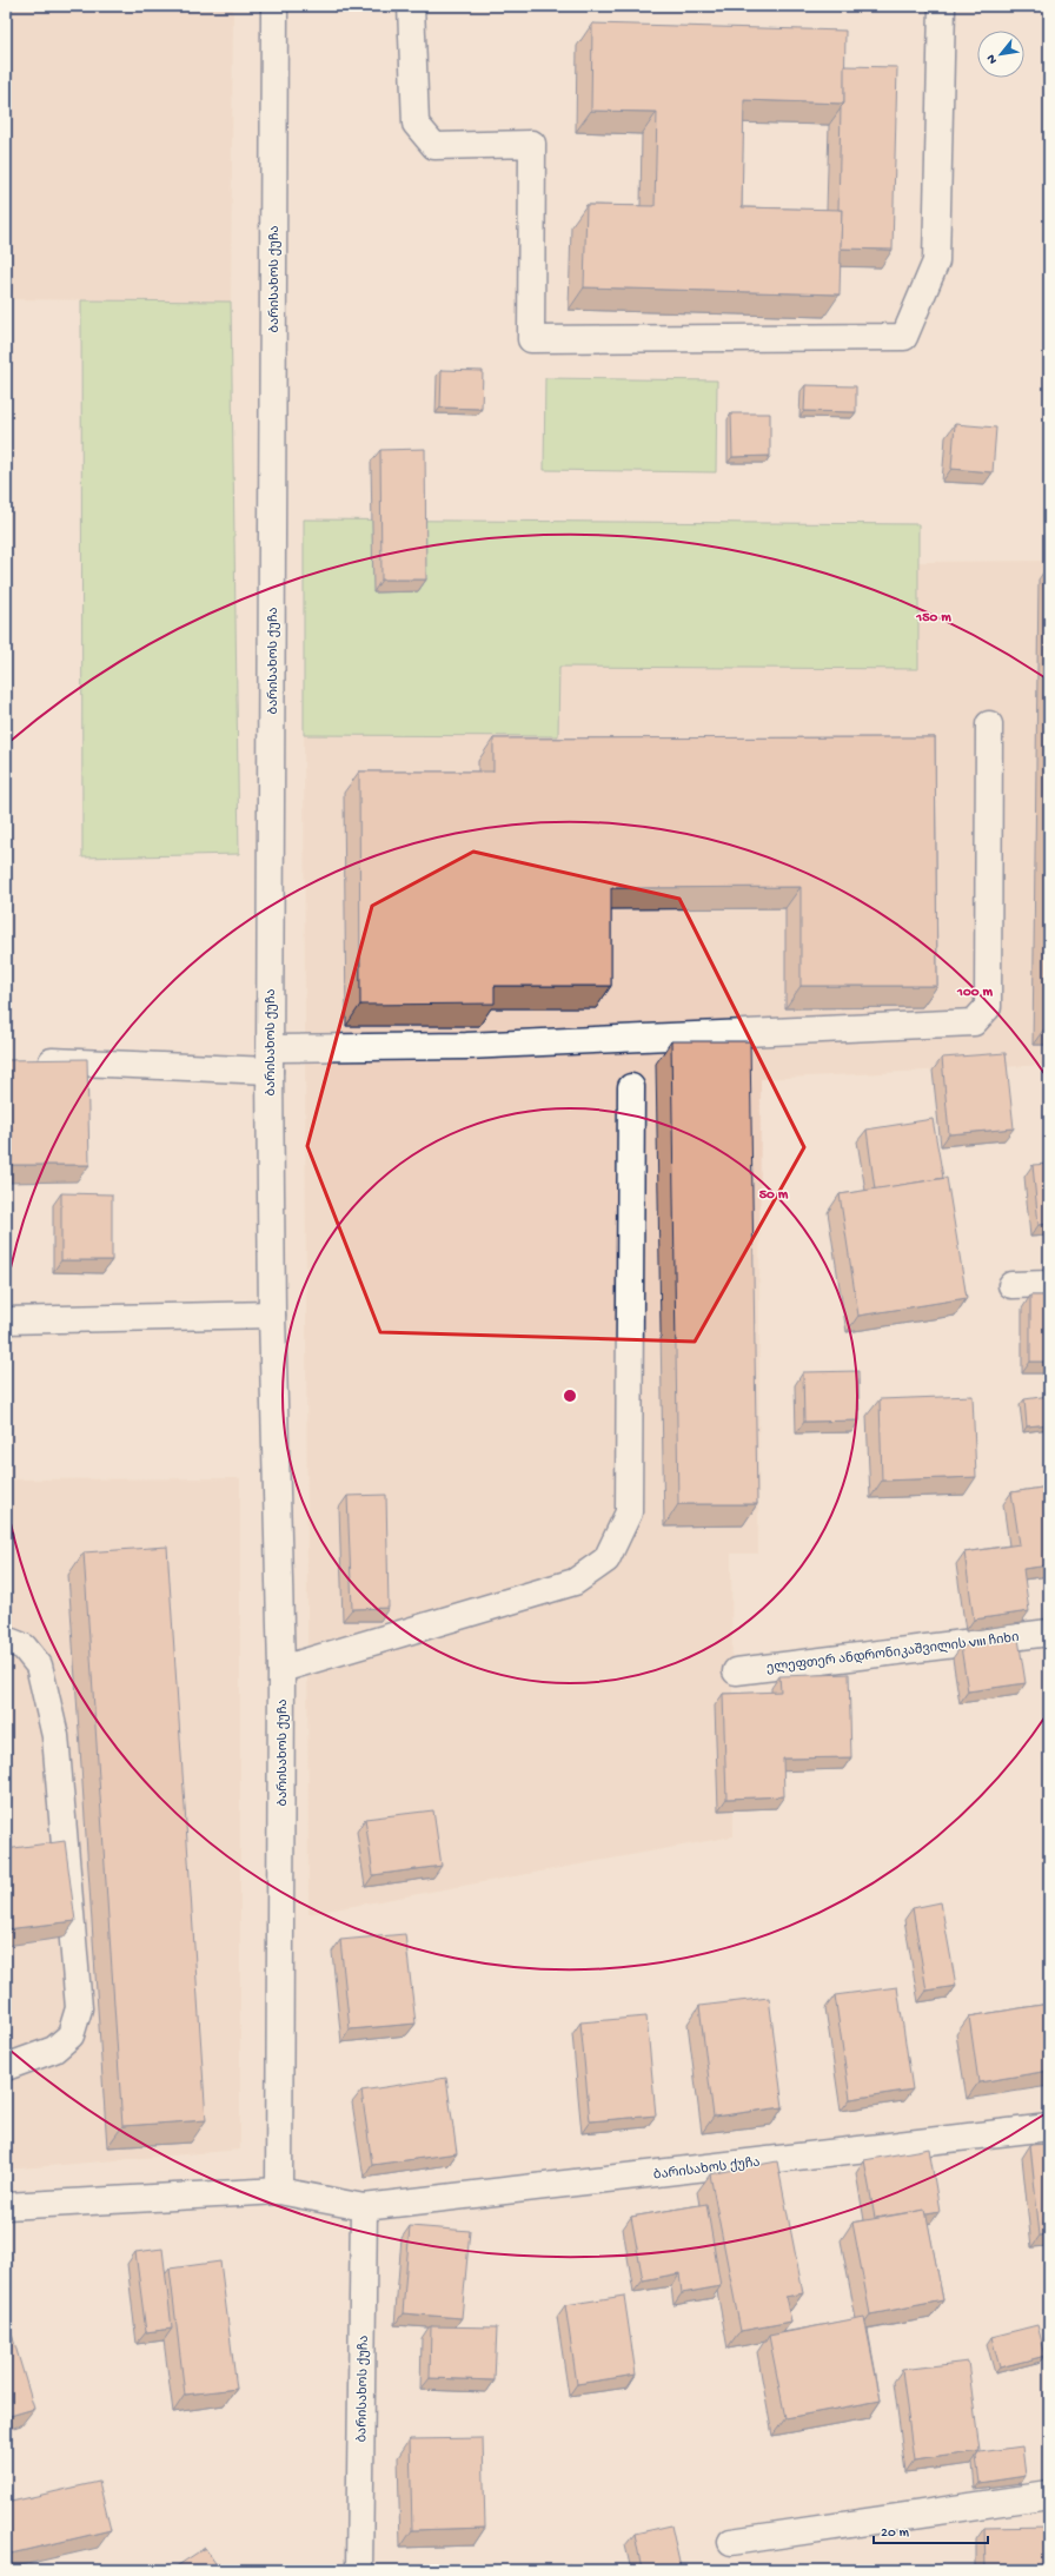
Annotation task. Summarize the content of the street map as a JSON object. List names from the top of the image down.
{
  "streets": {
    "street": ["ბარისახოს ქუჩა", "ელეფთერ ანდრონიკაშვილის VIII ჩიხი"]
  },
  "scale_bar": "20 m",
  "north": "bottom left",
  "rings": ["150 m", "100 m", "50 m"]
}
